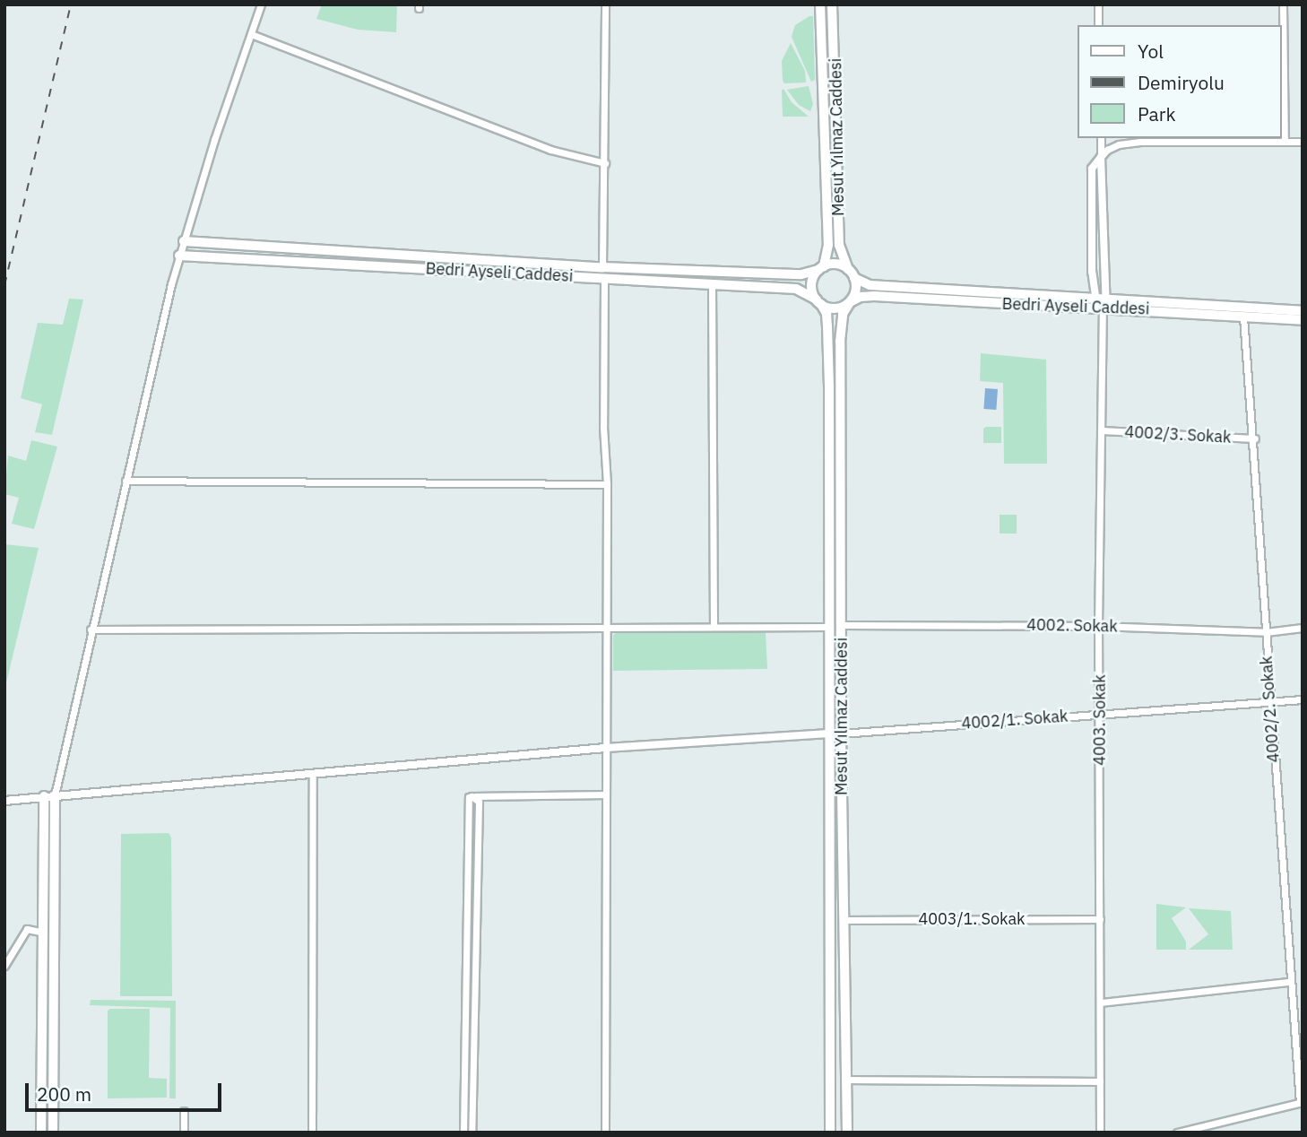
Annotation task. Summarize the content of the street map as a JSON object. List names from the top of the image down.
{
  "streets": {
    "main road": ["Mesut Yılmaz Caddesi", "Bedri Ayseli Caddesi"],
    "street": [
      "4002/3. Sokak",
      "4002. Sokak",
      "4002/2. Sokak",
      "4002/1. Sokak",
      "4003. Sokak",
      "4003/1. Sokak"
    ]
  },
  "crossings": [
    ["Mesut Yılmaz Caddesi", "Bedri Ayseli Caddesi"],
    ["Mesut Yılmaz Caddesi", "4002. Sokak"],
    ["Mesut Yılmaz Caddesi", "4002/1. Sokak"],
    ["Mesut Yılmaz Caddesi", "4003/1. Sokak"],
    ["Bedri Ayseli Caddesi", "4002/2. Sokak"],
    ["Bedri Ayseli Caddesi", "4003. Sokak"],
    ["4002/3. Sokak", "4002/2. Sokak"],
    ["4002/3. Sokak", "4003. Sokak"],
    ["4002. Sokak", "4002/2. Sokak"],
    ["4002. Sokak", "4003. Sokak"],
    ["4002/2. Sokak", "4002/1. Sokak"],
    ["4002/1. Sokak", "4003. Sokak"],
    ["4003. Sokak", "4003/1. Sokak"]
  ],
  "legend": ["Yol", "Demiryolu", "Park"],
  "scale_bar": "200 m"
}
